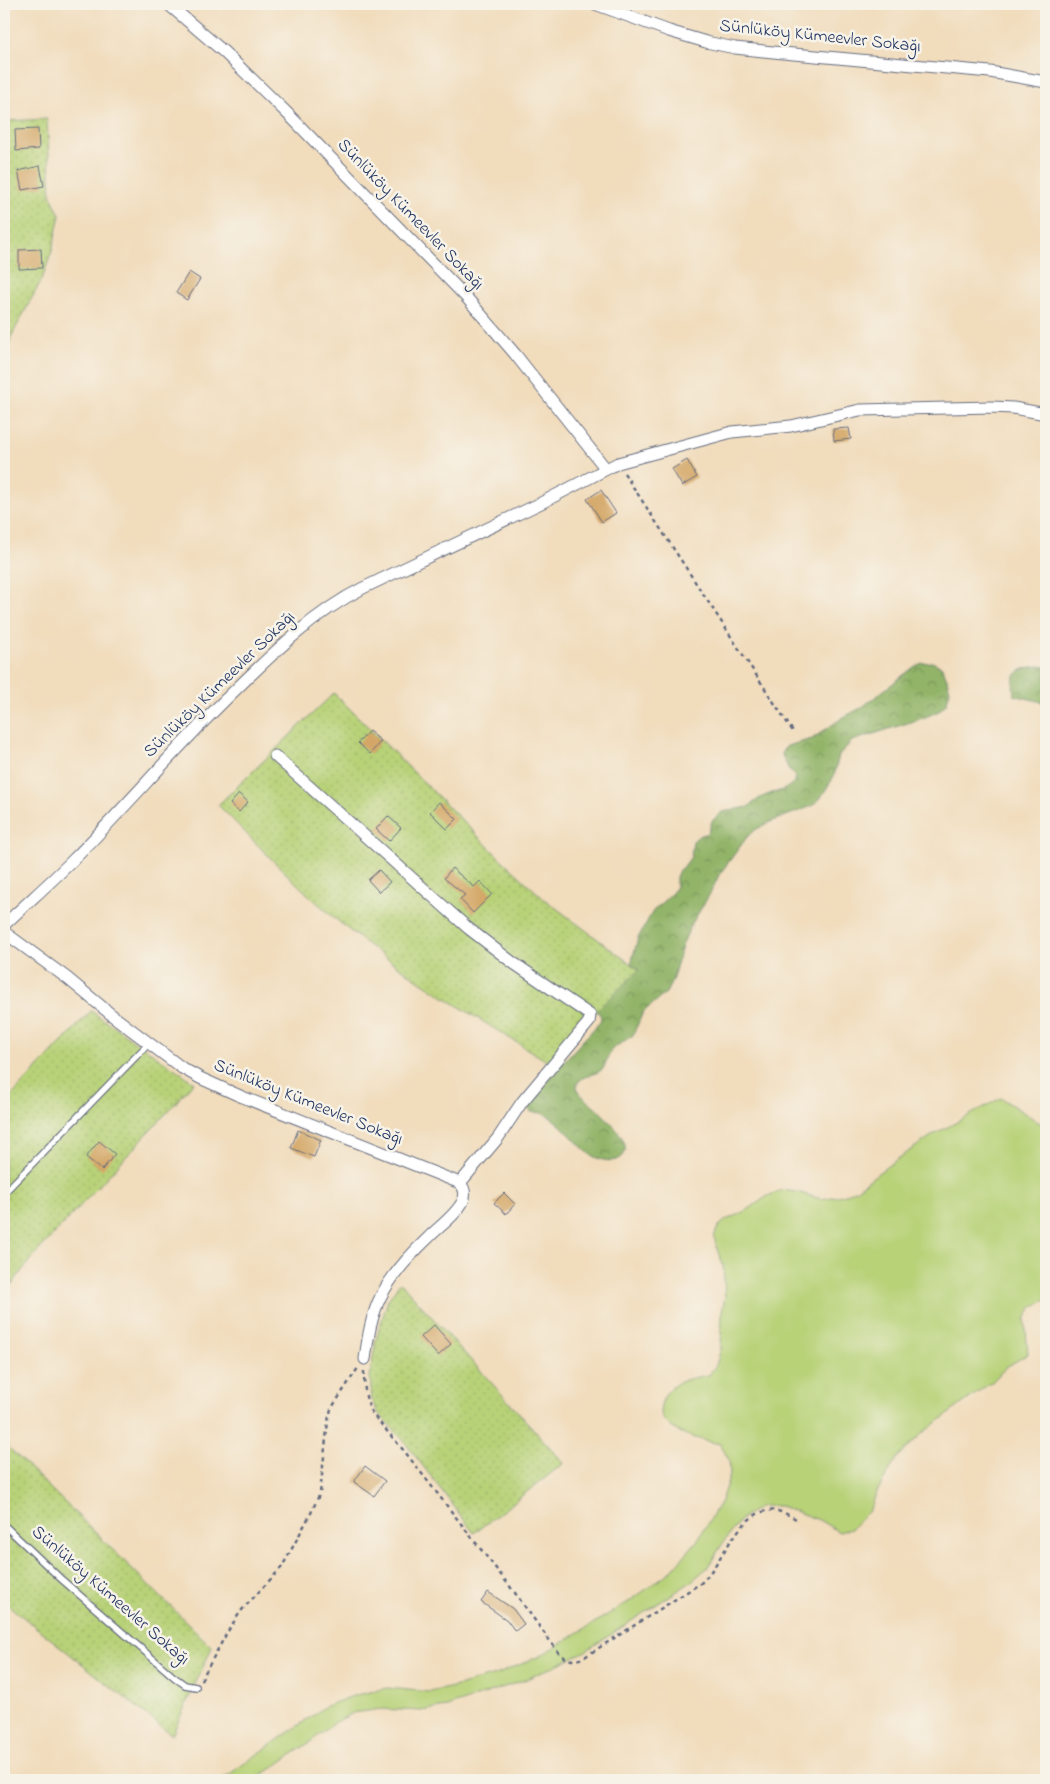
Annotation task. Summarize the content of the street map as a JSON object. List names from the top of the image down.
{
  "streets": {
    "street": ["Sünlüköy Kümeevler Sokağı"]
  }
}
